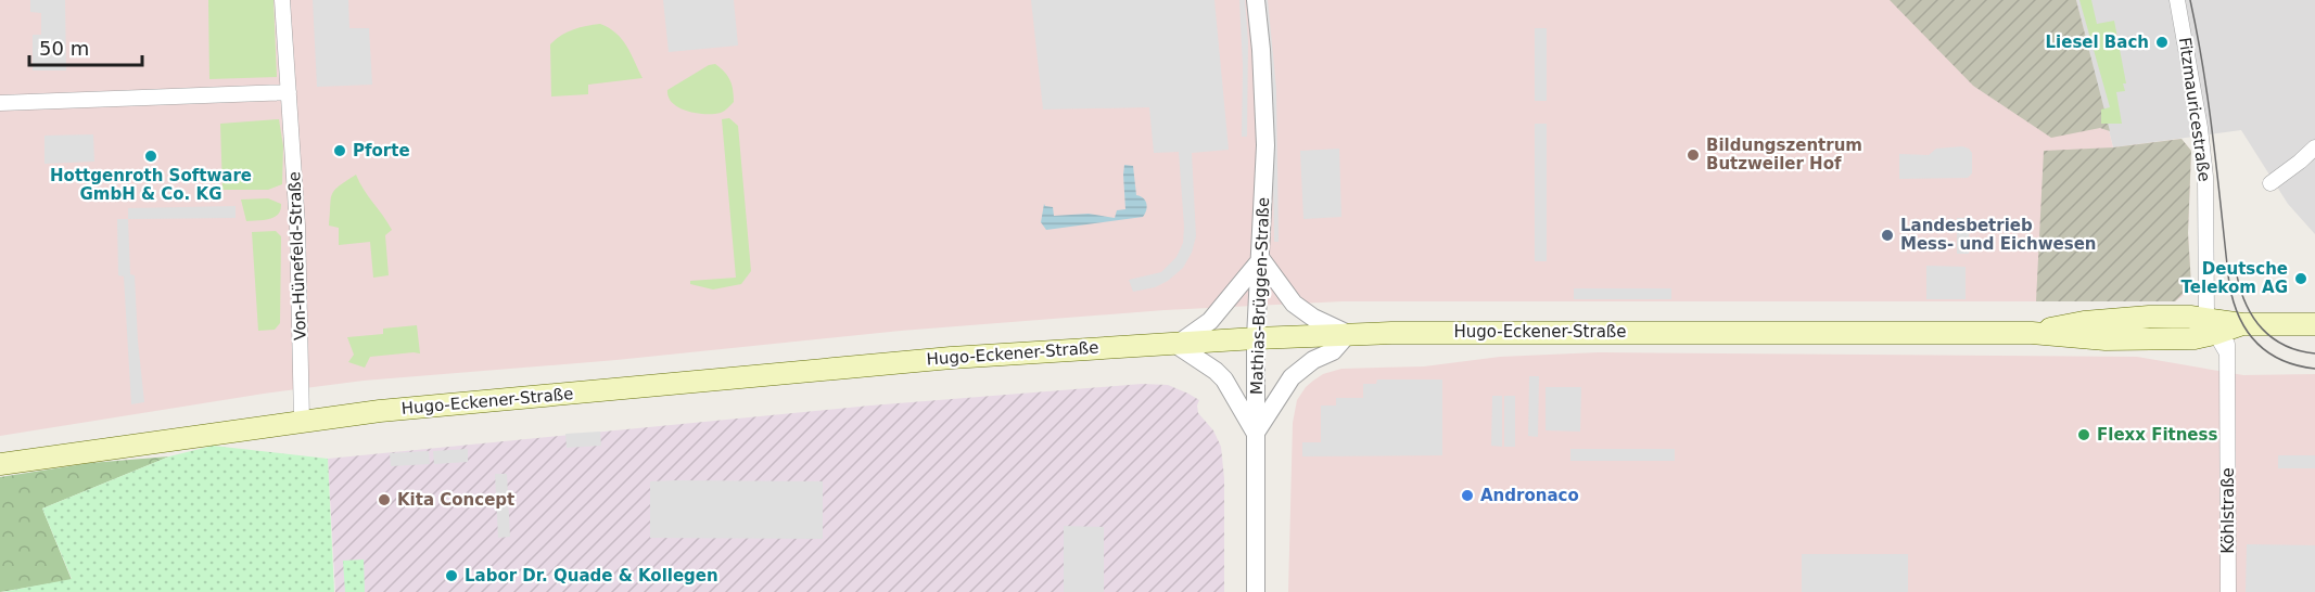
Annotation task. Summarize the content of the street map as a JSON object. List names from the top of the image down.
{
  "streets": {
    "main road": ["Hugo-Eckener-Straße"],
    "street": [
      "Fitzmauricestraße",
      "Von-Hünefeld-Straße",
      "Mathias-Brüggen-Straße",
      "Köhlstraße"
    ]
  },
  "crossings": [
    ["Fitzmauricestraße", "Hugo-Eckener-Straße"],
    ["Fitzmauricestraße", "Köhlstraße"],
    ["Von-Hünefeld-Straße", "Hugo-Eckener-Straße"],
    ["Mathias-Brüggen-Straße", "Hugo-Eckener-Straße"],
    ["Hugo-Eckener-Straße", "Köhlstraße"]
  ],
  "places": [
    "Liesel Bach",
    "Pforte",
    "Bildungszentrum Butzweiler Hof",
    "Hottgenroth Software GmbH & Co. KG",
    "Landesbetrieb Mess- und Eichwesen",
    "Deutsche Telekom AG",
    "Flexx Fitness",
    "Andronaco",
    "Kita Concept",
    "Labor Dr. Quade & Kollegen"
  ],
  "scale_bar": "50 m"
}
